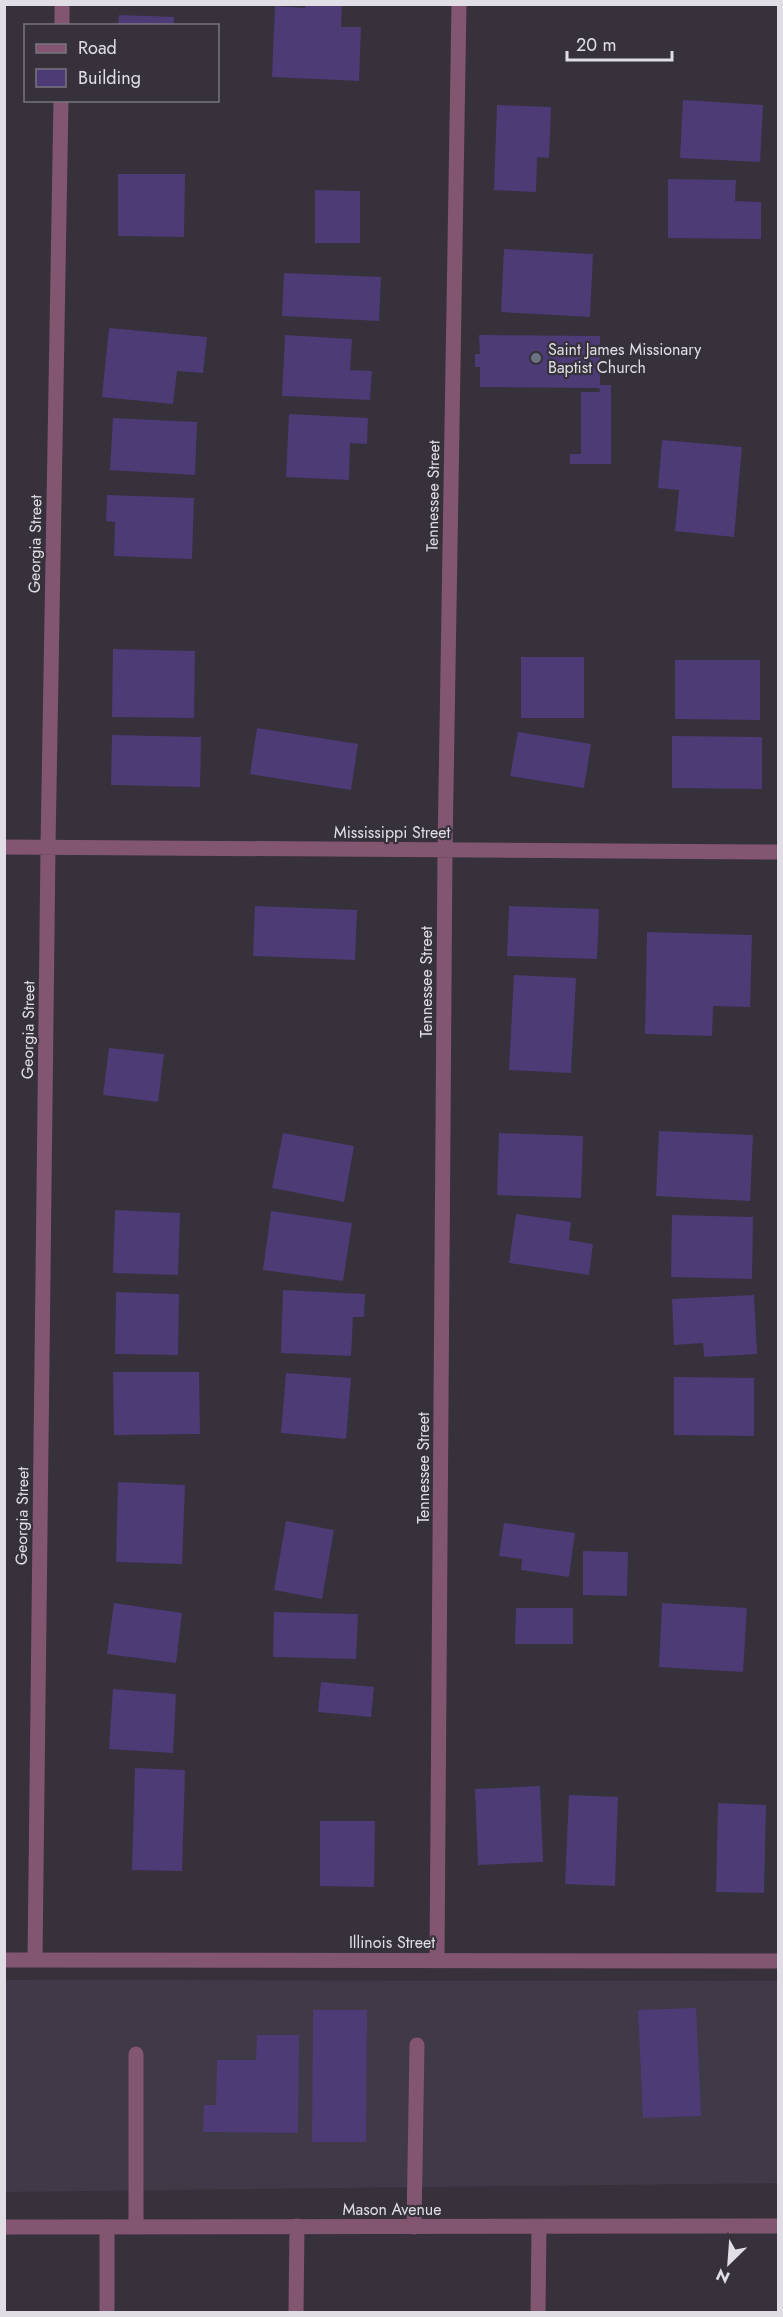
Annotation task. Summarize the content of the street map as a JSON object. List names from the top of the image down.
{
  "streets": {
    "street": [
      "Tennessee Street",
      "Georgia Street",
      "Mississippi Street",
      "Illinois Street",
      "Mason Avenue"
    ]
  },
  "crossings": [
    ["Tennessee Street", "Mississippi Street"],
    ["Tennessee Street", "Illinois Street"],
    ["Georgia Street", "Mississippi Street"],
    ["Georgia Street", "Illinois Street"]
  ],
  "places": ["Saint James Missionary Baptist Church"],
  "legend": ["Road", "Building"],
  "scale_bar": "20 m",
  "north": "bottom left"
}
